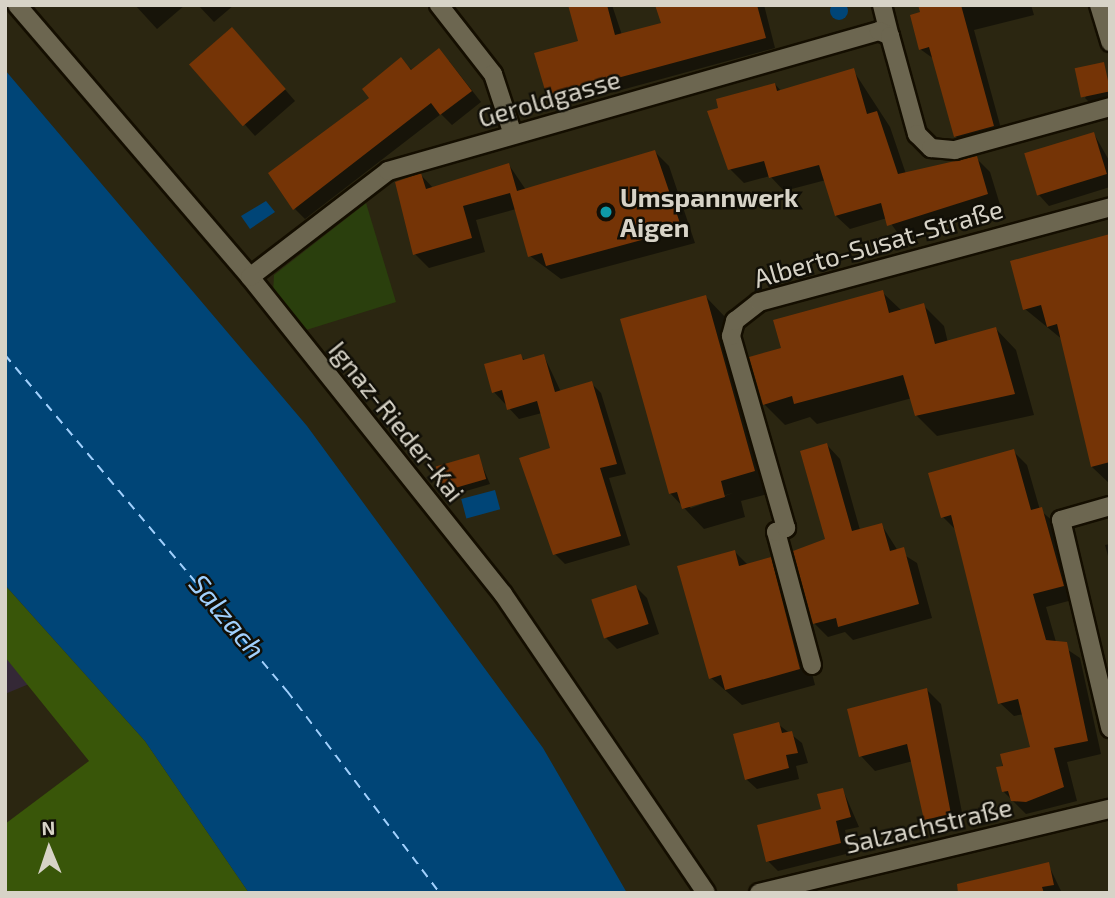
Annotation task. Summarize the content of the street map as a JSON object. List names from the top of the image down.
{
  "streets": {
    "street": [
      "Geroldgasse",
      "Alberto-Susat-Straße",
      "Ignaz-Rieder-Kai",
      "Salzachstraße"
    ]
  },
  "crossings": [
    ["Geroldgasse", "Ignaz-Rieder-Kai"]
  ],
  "water": ["Salzach"],
  "places": ["Umspannwerk Aigen"],
  "north": "top"
}
